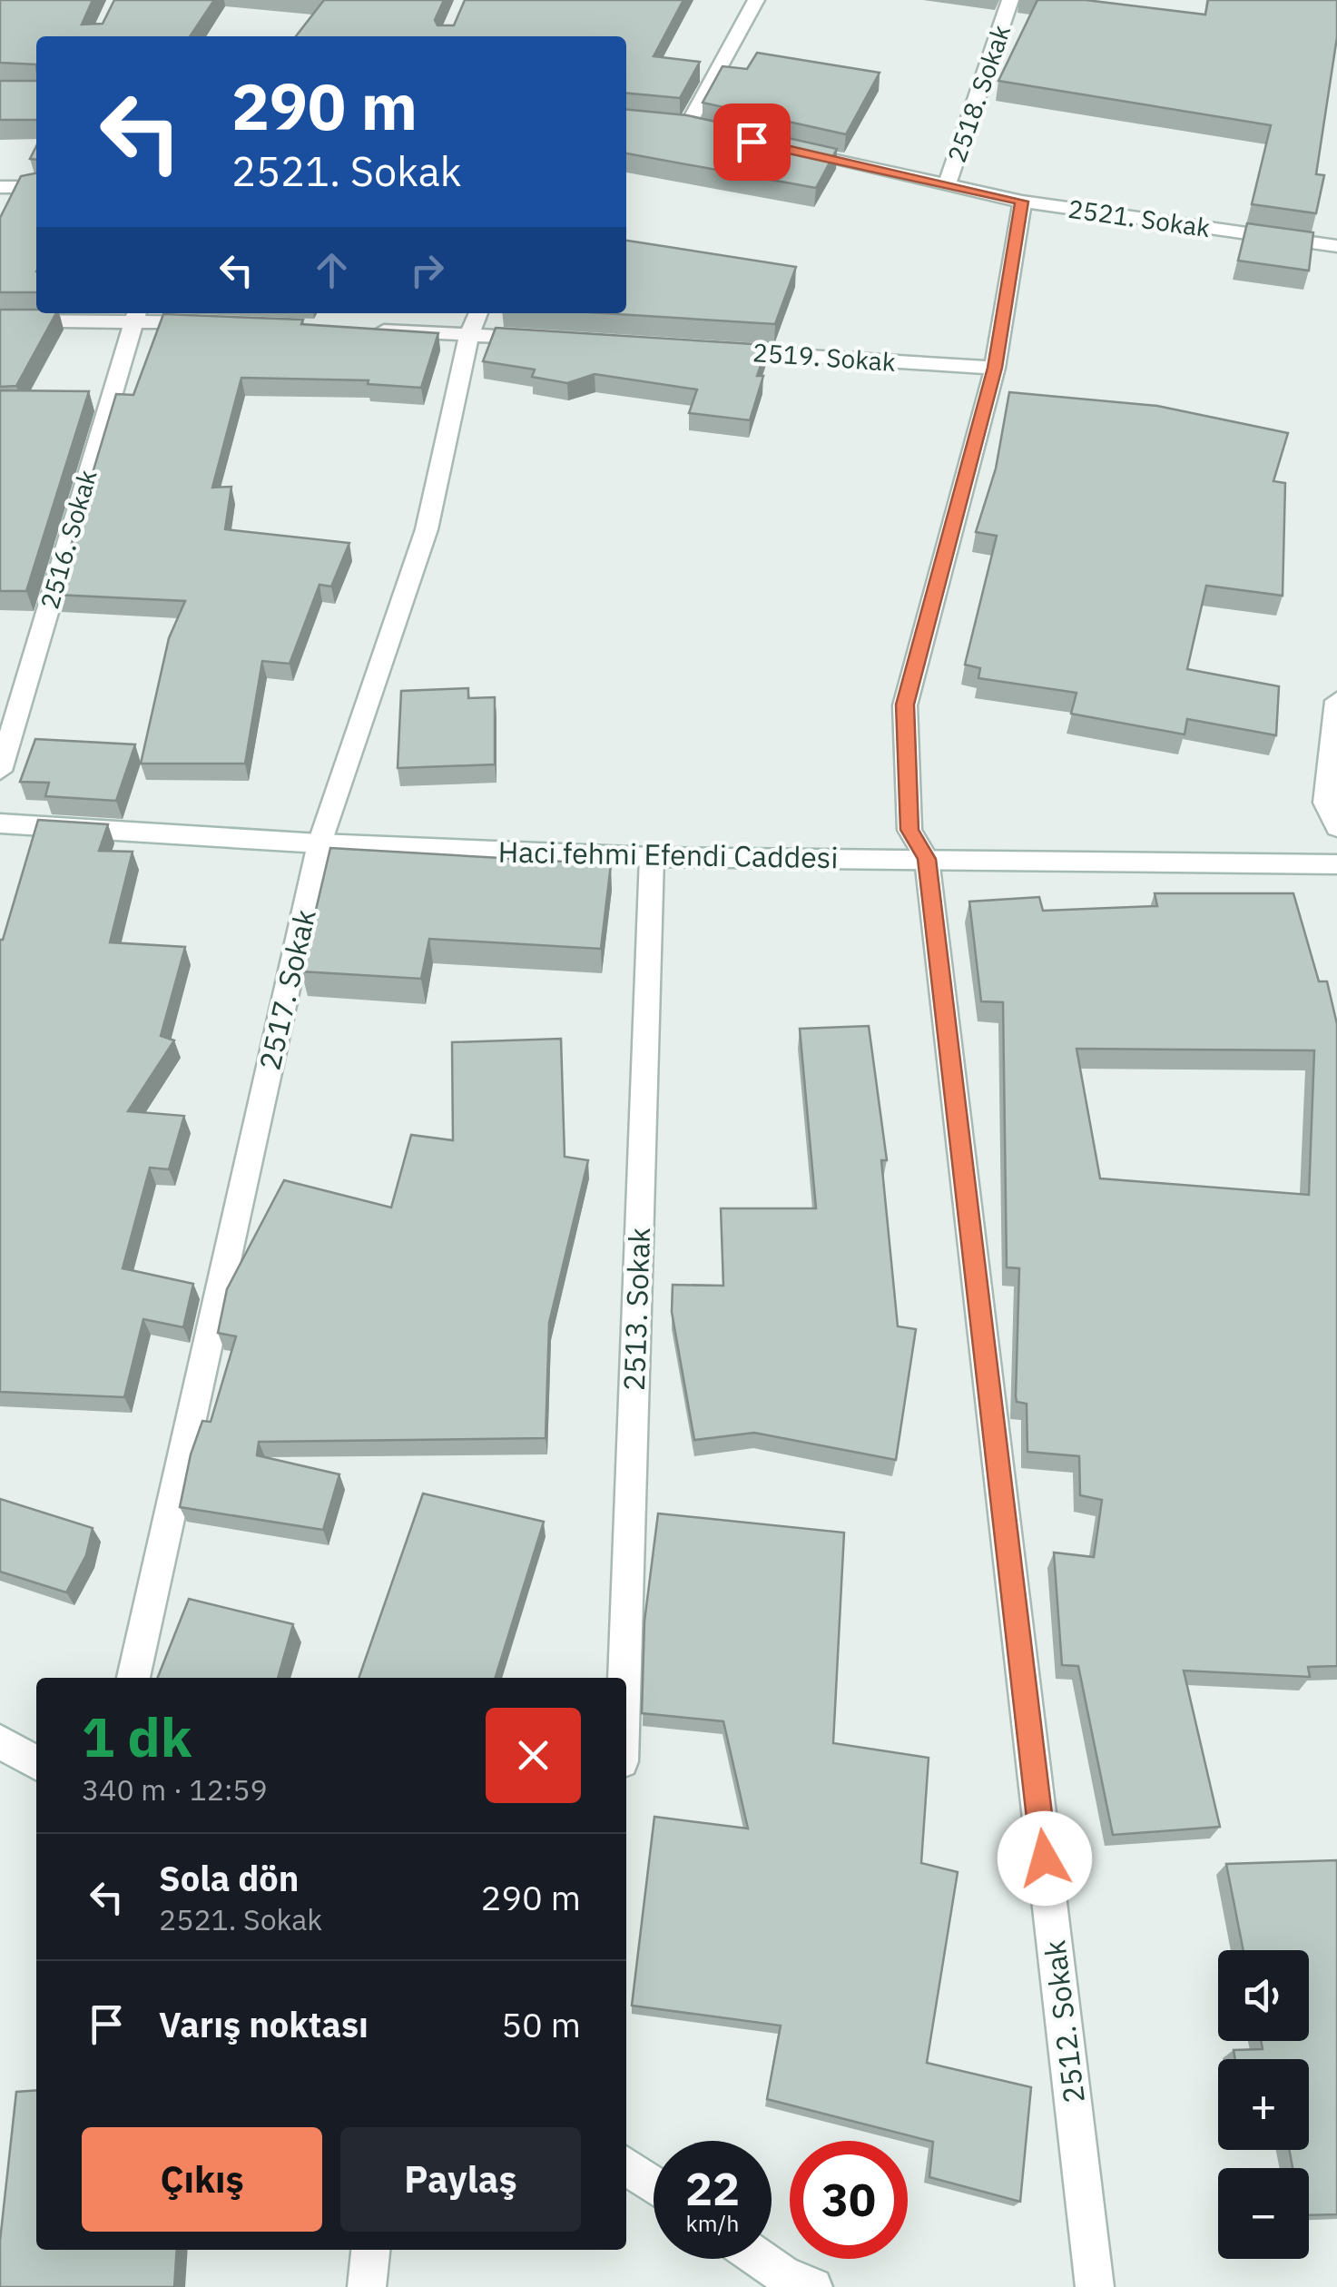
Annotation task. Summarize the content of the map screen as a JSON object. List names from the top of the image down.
{
  "streets": {
    "street": [
      "2518. Sokak",
      "2521. Sokak",
      "2519. Sokak",
      "2516. Sokak",
      "Haci fehmi Efendi Caddesi",
      "2517. Sokak",
      "2513. Sokak",
      "2512. Sokak"
    ]
  },
  "crossings": [
    ["2518. Sokak", "2521. Sokak"],
    ["2521. Sokak", "2512. Sokak"],
    ["2519. Sokak", "2512. Sokak"],
    ["Haci fehmi Efendi Caddesi", "2517. Sokak"],
    ["Haci fehmi Efendi Caddesi", "2513. Sokak"],
    ["Haci fehmi Efendi Caddesi", "2512. Sokak"]
  ],
  "page": {
    "turn": ["290 m", "2521. Sokak"],
    "heading": ["1 dk", "340 m · 12:59"],
    "list": [
      {
        "name": "Sola dön",
        "note": "2521. Sokak",
        "value": "290 m"
      },
      {
        "name": "Varış noktası",
        "value": "50 m"
      }
    ],
    "map_buttons": ["+", "−"],
    "buttons": ["Çıkış", "Paylaş"],
    "speed": "22 km/h",
    "limit": "30"
  }
}
